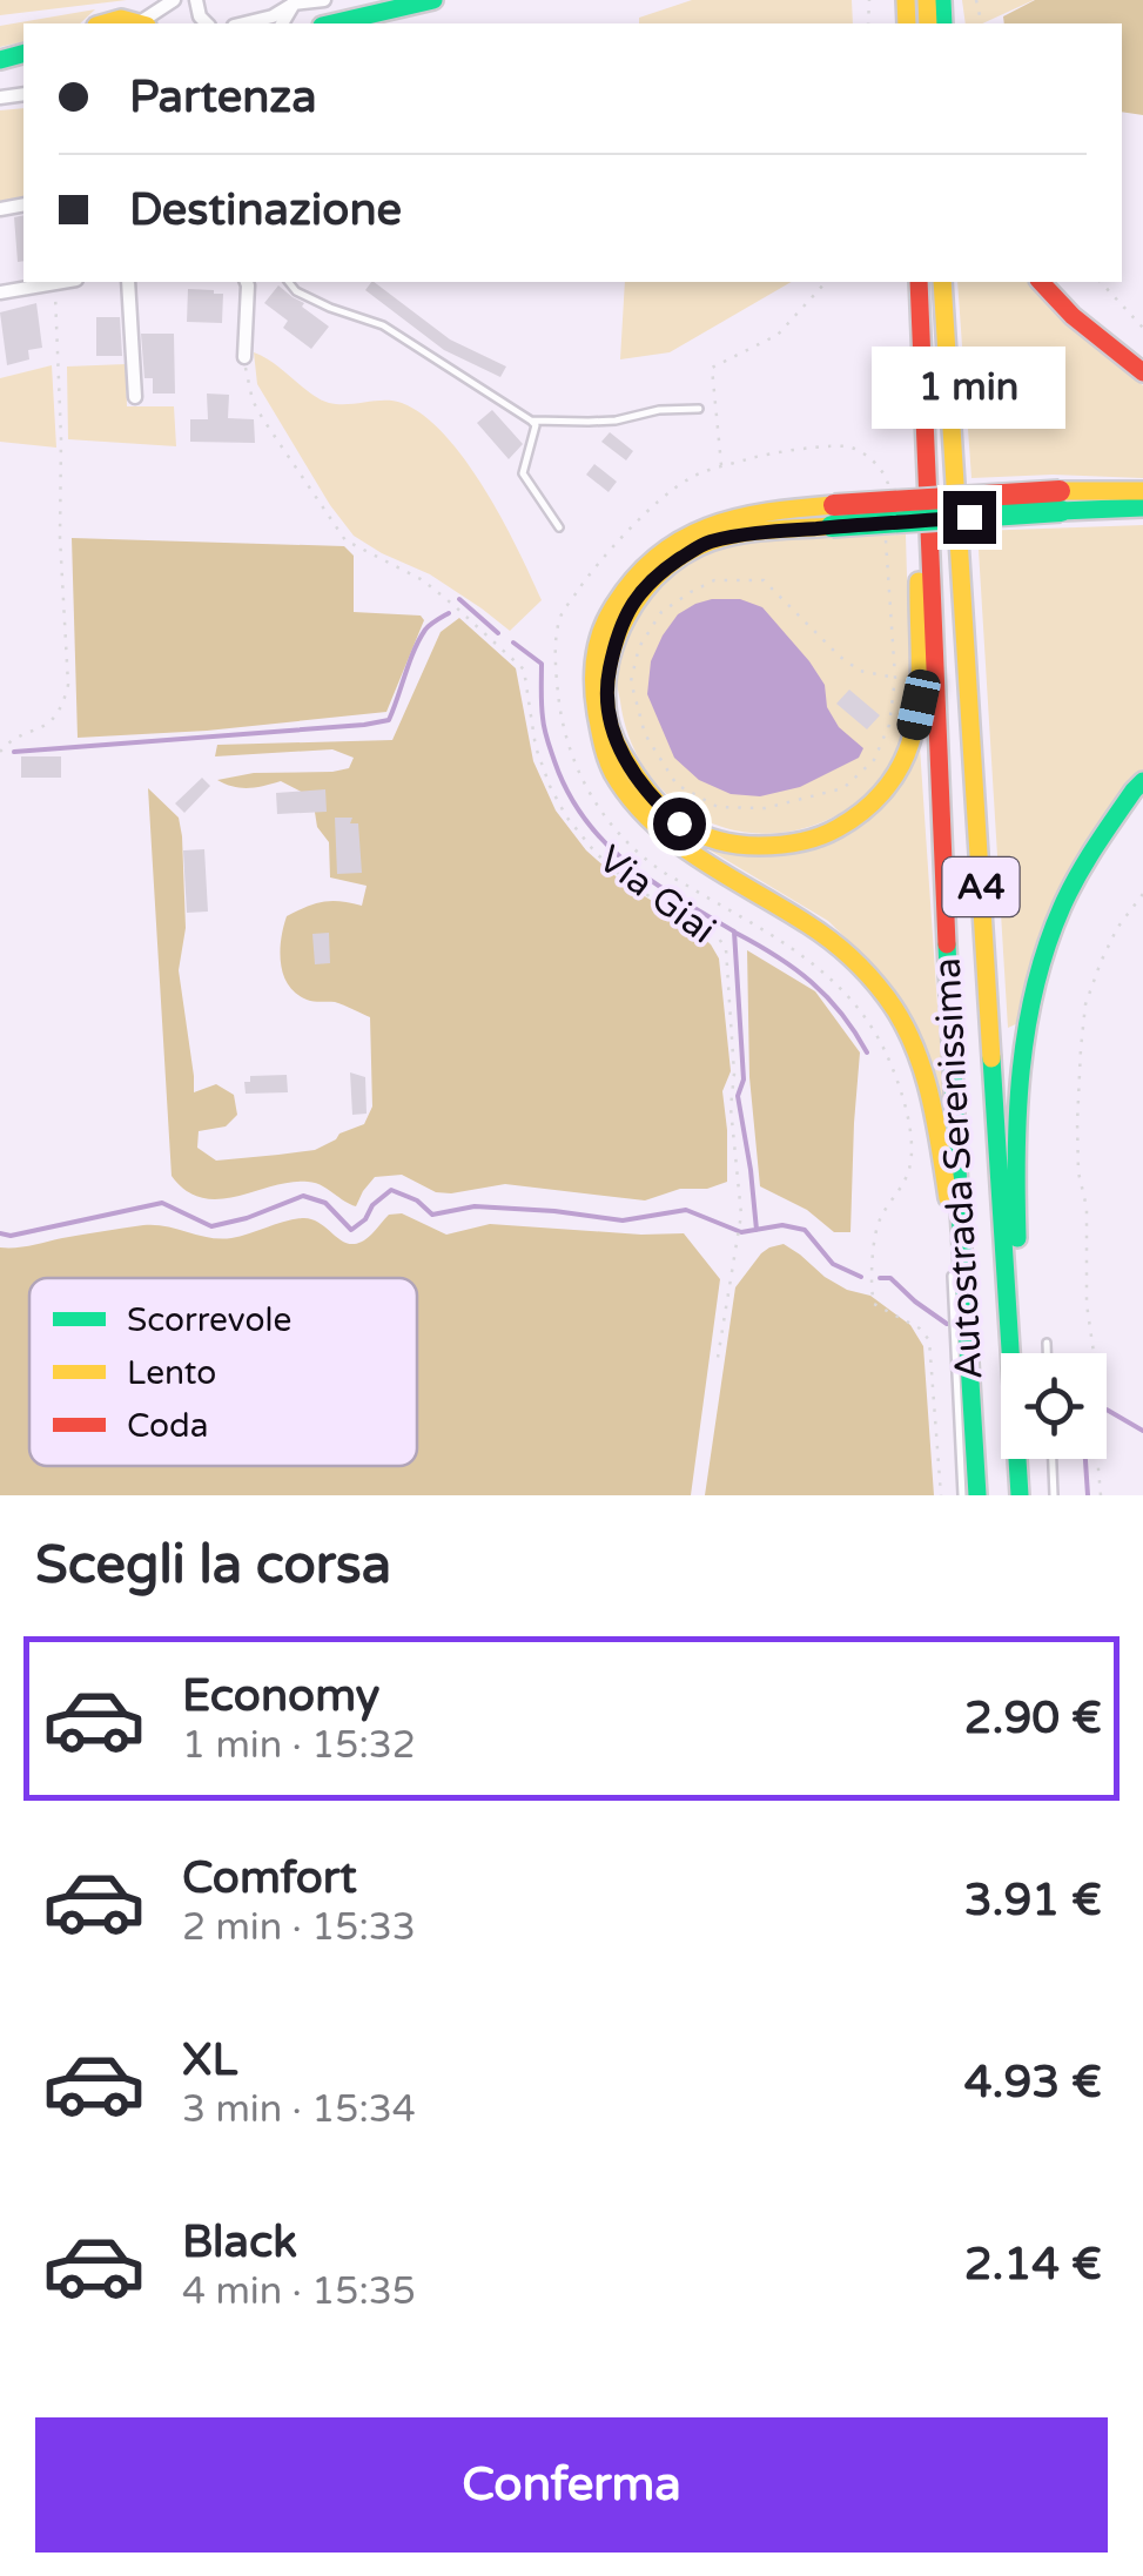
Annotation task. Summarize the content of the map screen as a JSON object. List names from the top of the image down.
{
  "streets": {
    "main road": ["A4", "Autostrada Serenissima"],
    "path": ["Via Giai"]
  },
  "legend": ["Scorrevole", "Lento", "Coda"],
  "page": {
    "banner": ["Partenza", "Destinazione"],
    "bubble": "1 min",
    "heading": "Scegli la corsa",
    "list": [
      {
        "name": "Economy",
        "note": "1 min · 15:32",
        "value": "2.90 €"
      },
      {
        "name": "Comfort",
        "note": "2 min · 15:33",
        "value": "3.91 €"
      },
      {
        "name": "XL",
        "note": "3 min · 15:34",
        "value": "4.93 €"
      },
      {
        "name": "Black",
        "note": "4 min · 15:35",
        "value": "2.14 €"
      }
    ],
    "buttons": "Conferma"
  }
}
